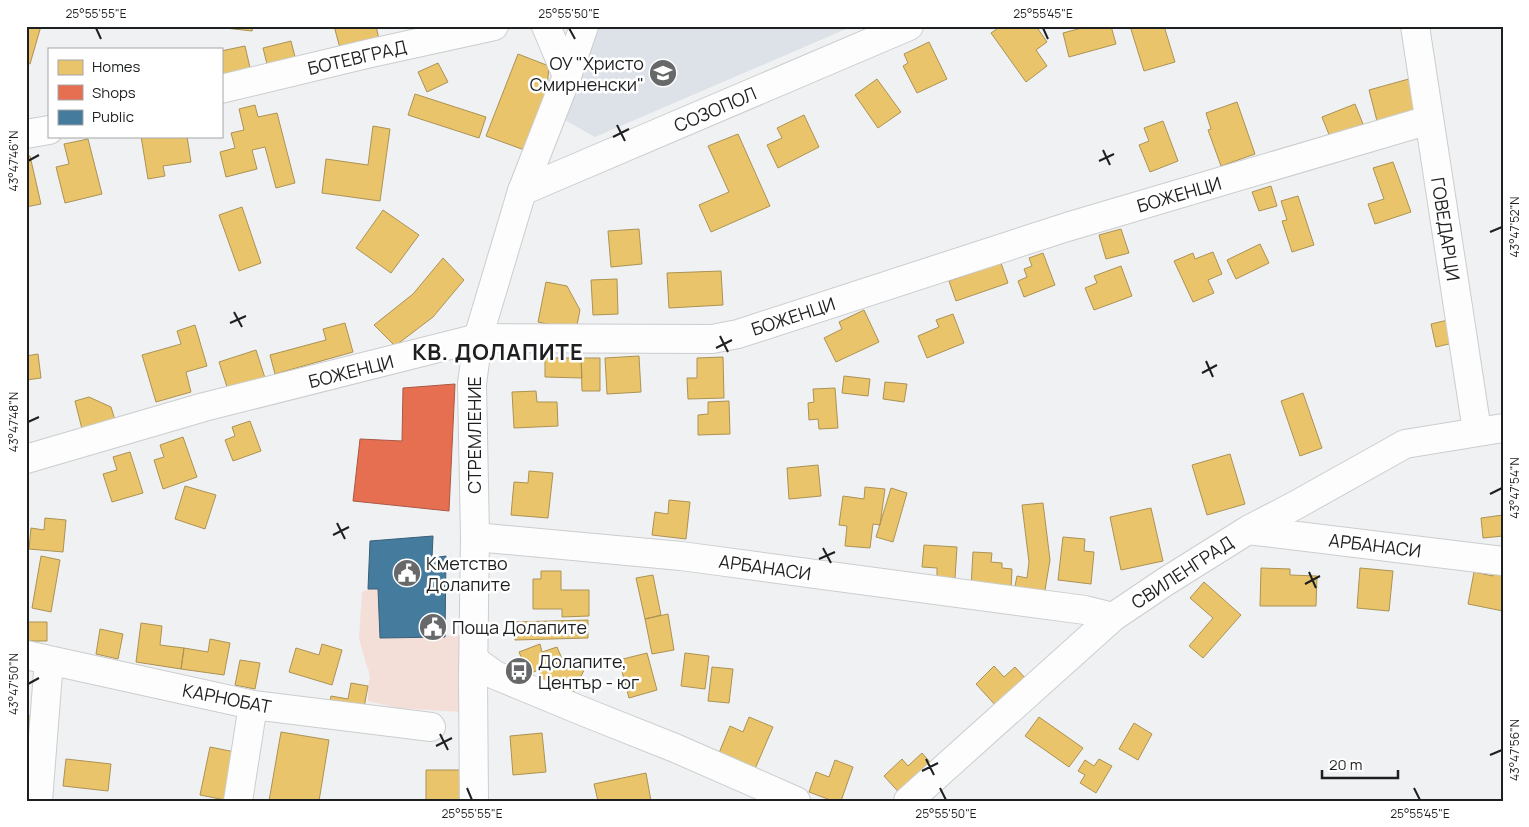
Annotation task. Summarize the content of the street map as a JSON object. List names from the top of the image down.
{
  "streets": {
    "street": [
      "БОТЕВГРАД",
      "СОЗОПОЛ",
      "БОЖЕНЦИ",
      "ГОВЕДАРЦИ",
      "СТРЕМЛЕНИЕ",
      "АРБАНАСИ",
      "СВИЛЕНГРАД",
      "КАРНОБАТ"
    ]
  },
  "crossings": [
    ["СОЗОПОЛ", "СТРЕМЛЕНИЕ"],
    ["БОЖЕНЦИ", "ГОВЕДАРЦИ"],
    ["БОЖЕНЦИ", "СТРЕМЛЕНИЕ"],
    ["ГОВЕДАРЦИ", "СВИЛЕНГРАД"],
    ["СТРЕМЛЕНИЕ", "АРБАНАСИ"],
    ["АРБАНАСИ", "СВИЛЕНГРАД"]
  ],
  "districts": ["КВ. ДОЛАПИТЕ"],
  "places": {
    "school or university": ["ОУ \"Христо Смирненски\""],
    "public building": ["Кметство Долапите", "Поща Долапите"],
    "bus stop": ["Долапите, Център - юг"]
  },
  "legend": ["Homes", "Shops", "Public"],
  "scale_bar": "20 m",
  "coordinates": [
    "25°55'55\"E",
    "25°55'50\"E",
    "25°55'45\"E",
    "43°47'46\"N",
    "43°47'52\"N",
    "43°47'48\"N",
    "43°47'54\"N",
    "43°47'50\"N",
    "43°47'56\"N"
  ]
}
